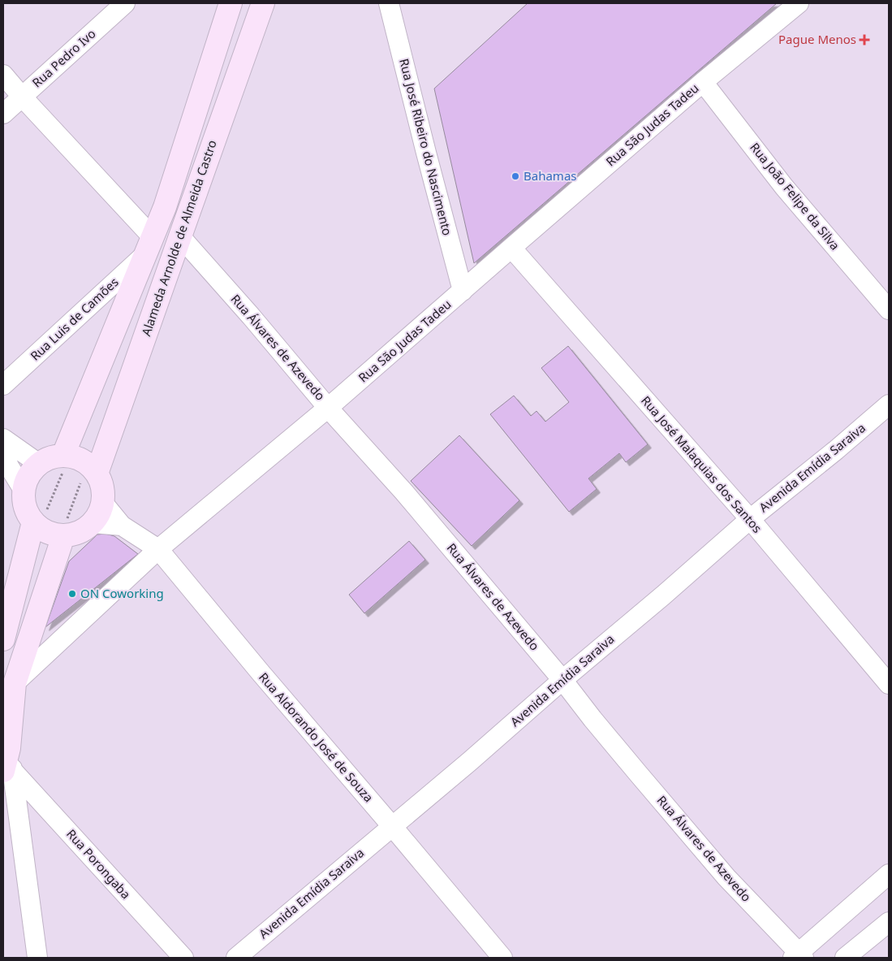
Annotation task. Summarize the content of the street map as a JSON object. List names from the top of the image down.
{
  "streets": {
    "main road": ["Alameda Arnolde de Almeida Castro"],
    "street": [
      "Rua Pedro Ivo",
      "Rua São Judas Tadeu",
      "Rua José Ribeiro do Nascimento",
      "Rua João Felipe da Silva",
      "Rua Luis de Camões",
      "Rua Álvares de Azevedo",
      "Rua José Malaquias dos Santos",
      "Avenida Emídia Saraiva",
      "Rua Aldorando José de Souza",
      "Rua Porongaba"
    ]
  },
  "crossings": [
    ["Rua São Judas Tadeu", "Rua José Ribeiro do Nascimento"],
    ["Rua São Judas Tadeu", "Rua João Felipe da Silva"],
    ["Rua São Judas Tadeu", "Rua Álvares de Azevedo"],
    ["Rua São Judas Tadeu", "Rua José Malaquias dos Santos"],
    ["Rua São Judas Tadeu", "Rua Aldorando José de Souza"],
    ["Alameda Arnolde de Almeida Castro", "Rua Luis de Camões"],
    ["Alameda Arnolde de Almeida Castro", "Rua Álvares de Azevedo"],
    ["Alameda Arnolde de Almeida Castro", "Rua Aldorando José de Souza"],
    ["Rua Álvares de Azevedo", "Avenida Emídia Saraiva"],
    ["Rua José Malaquias dos Santos", "Avenida Emídia Saraiva"],
    ["Avenida Emídia Saraiva", "Rua Aldorando José de Souza"]
  ],
  "places": {
    "health": ["Pague Menos"],
    "other": ["Bahamas", "ON Coworking"]
  }
}
